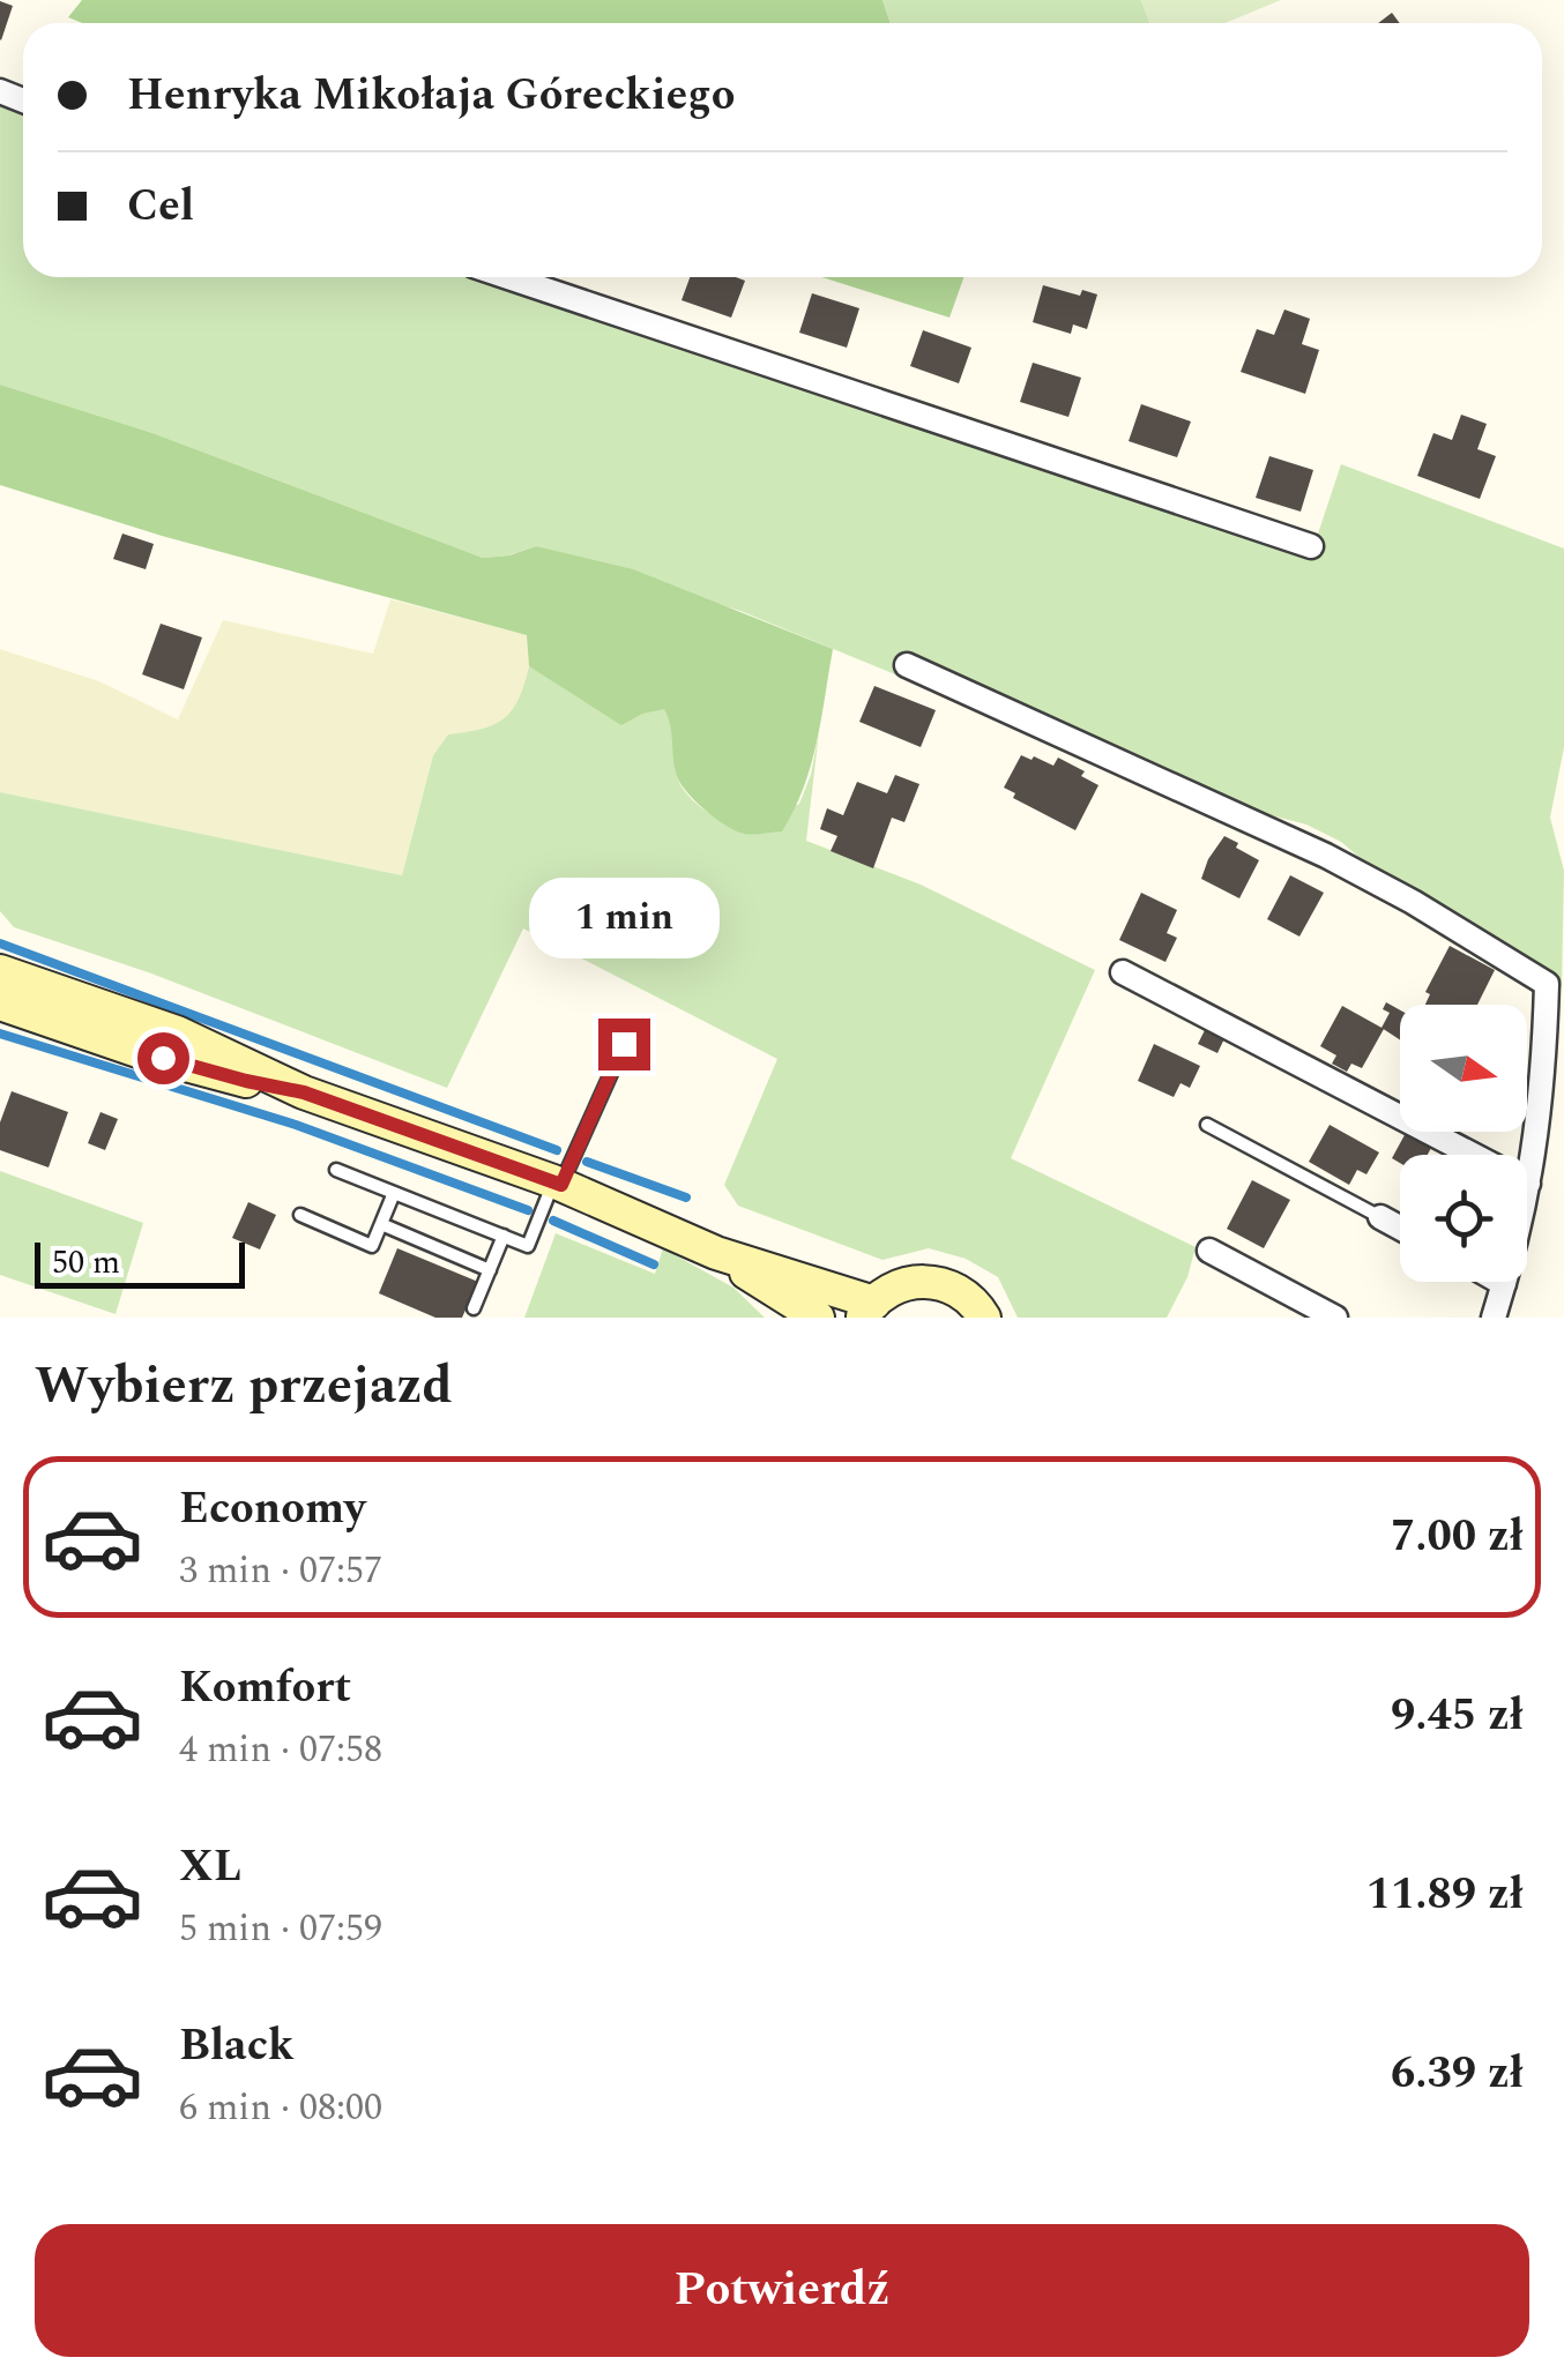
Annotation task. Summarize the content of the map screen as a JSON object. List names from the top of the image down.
{
  "scale_bar": "50 m",
  "north": "right",
  "page": {
    "banner": ["Henryka Mikołaja Góreckiego", "Cel"],
    "bubble": "1 min",
    "scale": "50 m",
    "heading": "Wybierz przejazd",
    "list": [
      {
        "name": "Economy",
        "note": "3 min · 07:57",
        "value": "7.00 zł"
      },
      {
        "name": "Komfort",
        "note": "4 min · 07:58",
        "value": "9.45 zł"
      },
      {
        "name": "XL",
        "note": "5 min · 07:59",
        "value": "11.89 zł"
      },
      {
        "name": "Black",
        "note": "6 min · 08:00",
        "value": "6.39 zł"
      }
    ],
    "buttons": "Potwierdź"
  }
}
